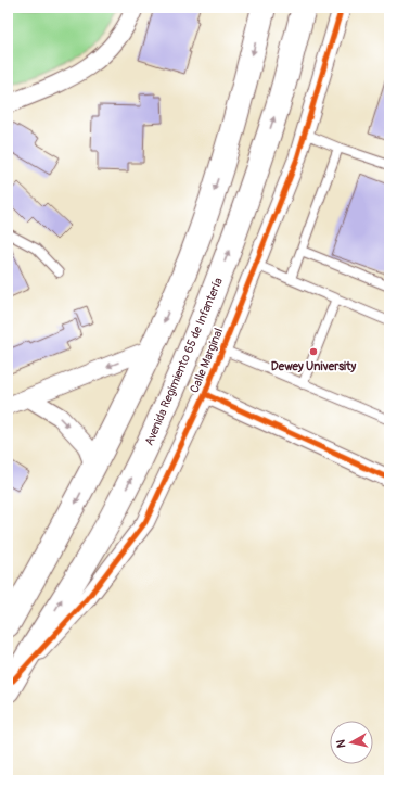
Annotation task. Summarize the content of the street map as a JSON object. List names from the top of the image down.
{
  "streets": {
    "main road": ["Avenida Regimiento 65 de Infantería"],
    "street": ["Calle Marginal"]
  },
  "crossings": [
    ["Calle Marginal", "Avenida Regimiento 65 de Infantería"]
  ],
  "places": ["Dewey University"],
  "north": "left"
}
